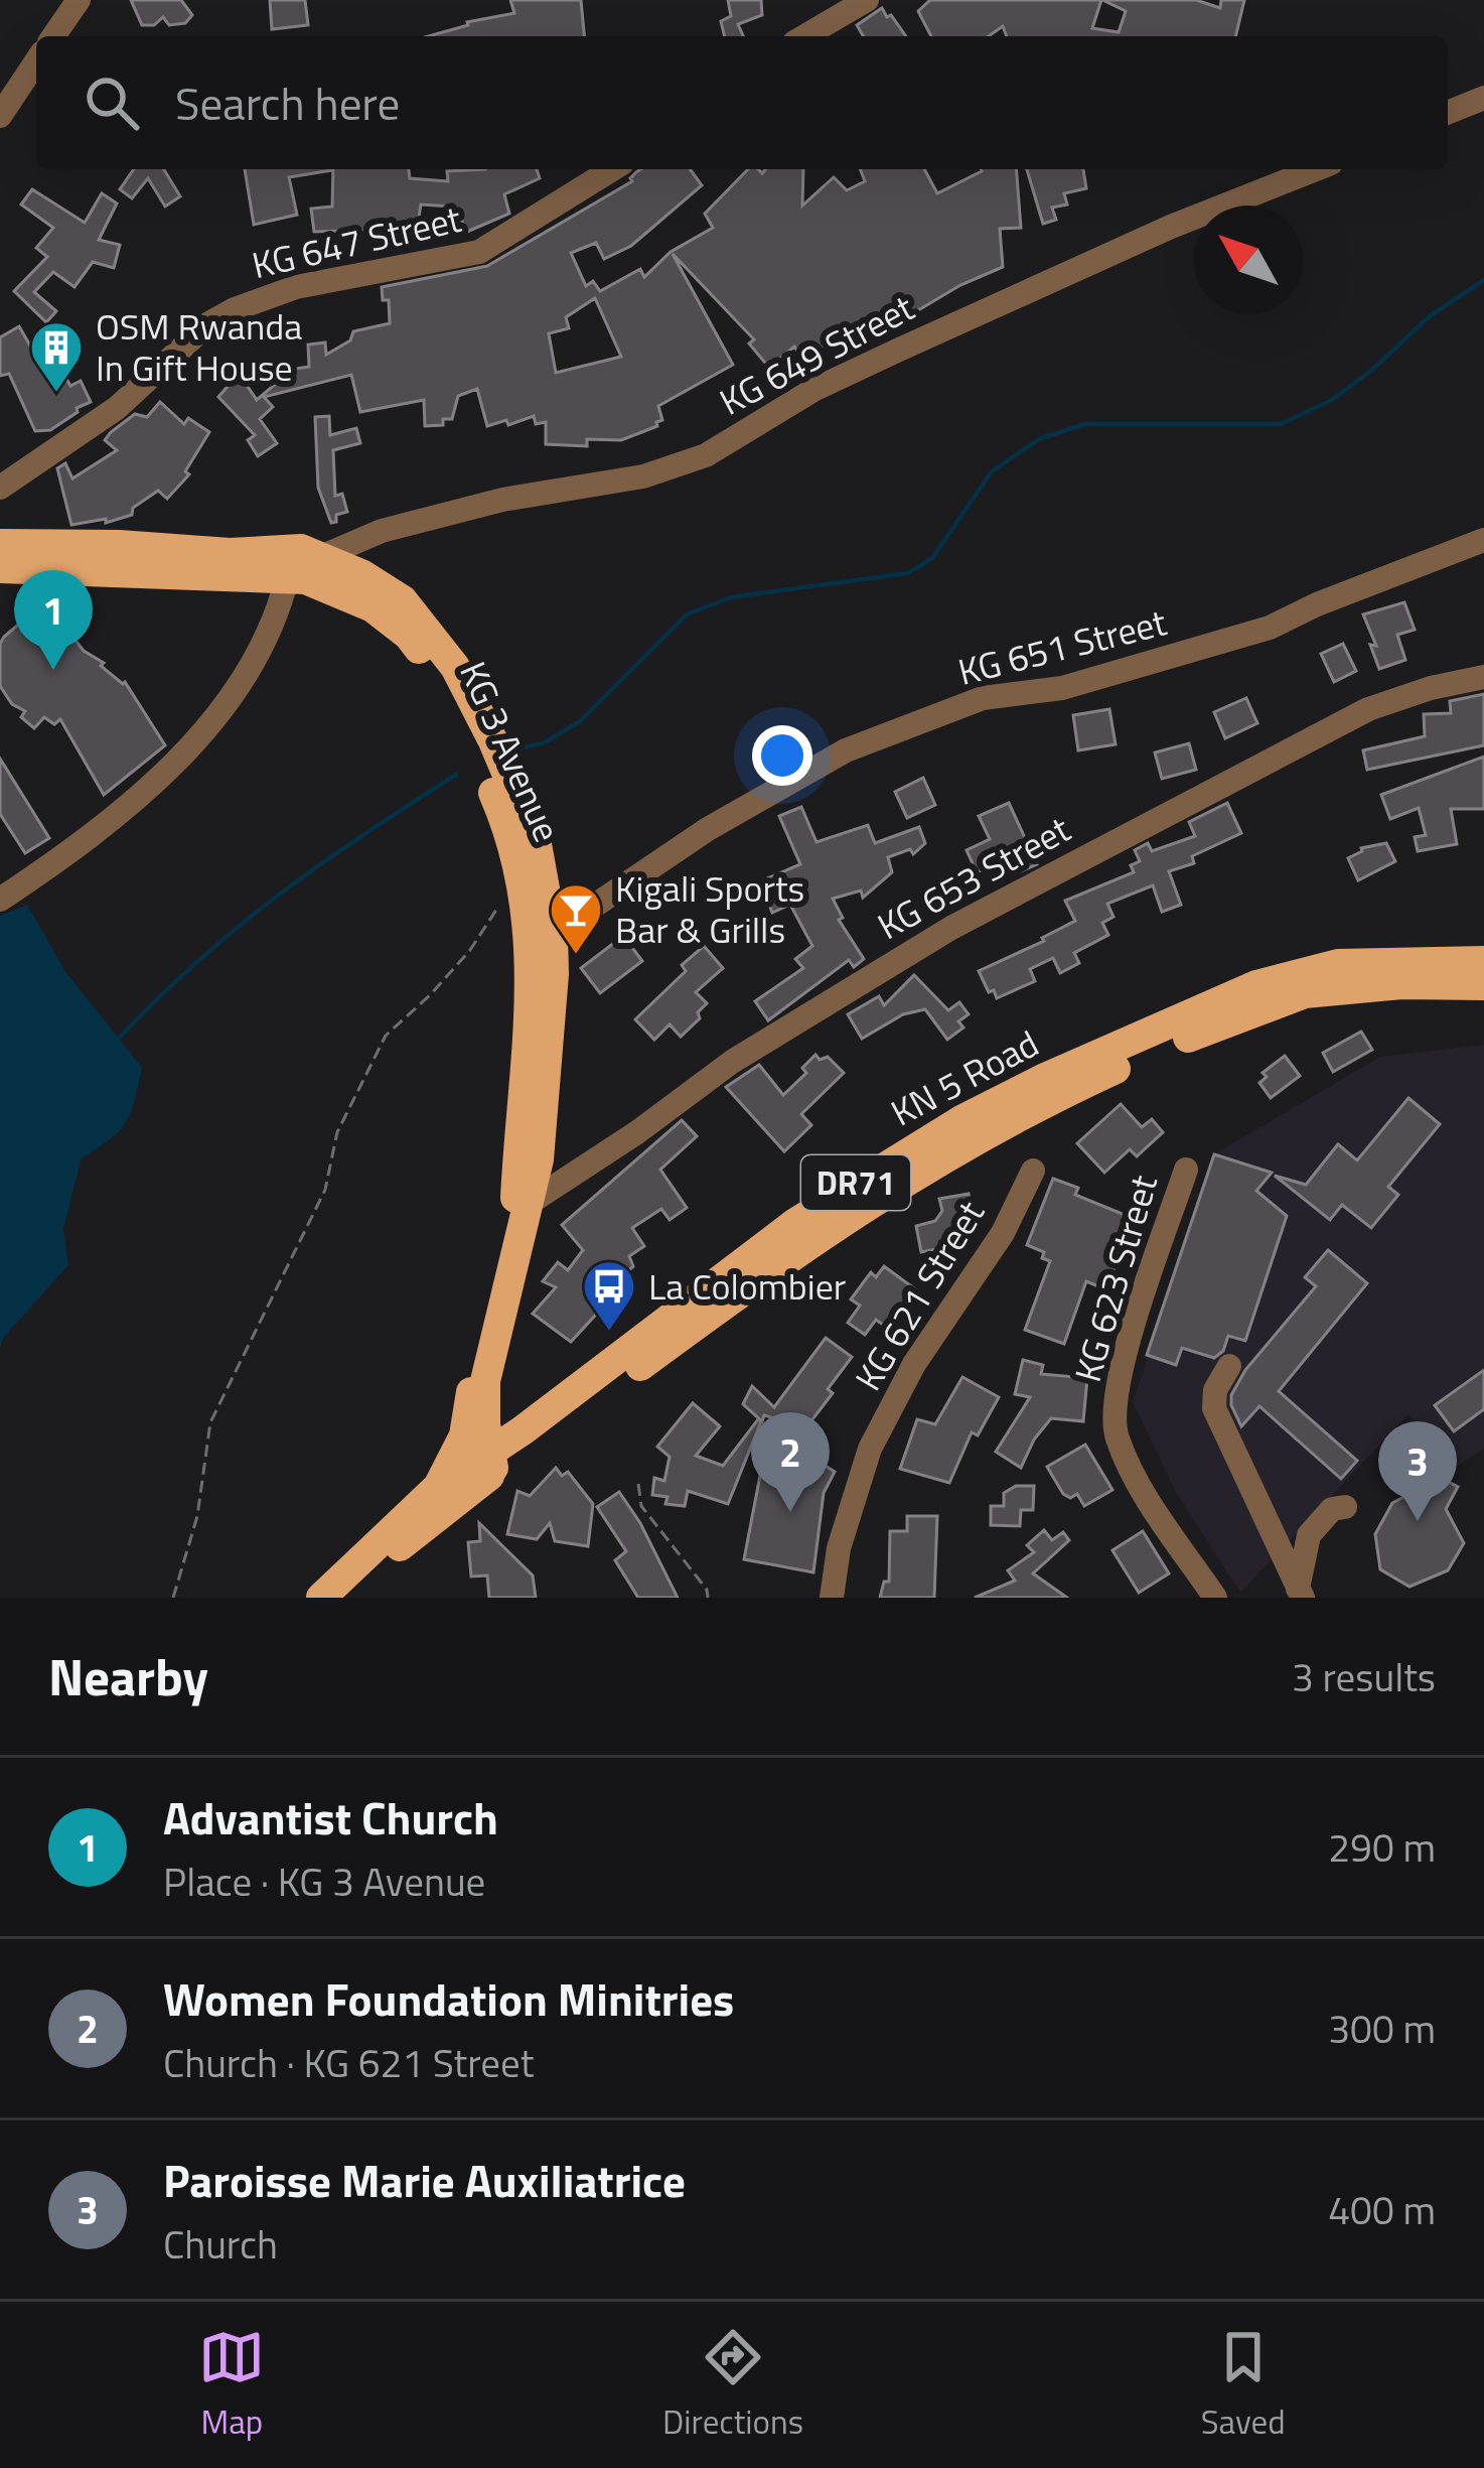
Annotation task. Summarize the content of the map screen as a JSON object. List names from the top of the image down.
{
  "streets": {
    "main road": ["KG 3 Avenue", "KN 5 Road", "DR71"],
    "street": [
      "KG 647 Street",
      "KG 649 Street",
      "KG 651 Street",
      "KG 653 Street",
      "KG 623 Street",
      "KG 621 Street"
    ]
  },
  "crossings": [
    ["KG 649 Street", "KG 3 Avenue"],
    ["KG 651 Street", "KG 3 Avenue"],
    ["KG 3 Avenue", "KG 653 Street"],
    ["KG 3 Avenue", "KN 5 Road"]
  ],
  "places": {
    "building": ["OSM Rwanda In Gift House"],
    "bar": ["Kigali Sports Bar & Grills"],
    "bus stop": ["La Colombier"]
  },
  "north": "top left",
  "page": {
    "search": "Search here",
    "pins": ["1", "2", "3"],
    "heading": ["Nearby", "3 results"],
    "list": [
      {
        "mark": "1",
        "name": "Advantist Church",
        "note": "Place · KG 3 Avenue",
        "value": "290 m"
      },
      {
        "mark": "2",
        "name": "Women Foundation Minitries",
        "note": "Church · KG 621 Street",
        "value": "300 m"
      },
      {
        "mark": "3",
        "name": "Paroisse Marie Auxiliatrice",
        "note": "Church",
        "value": "400 m"
      }
    ],
    "nav": ["Map", "Directions", "Saved"]
  }
}
